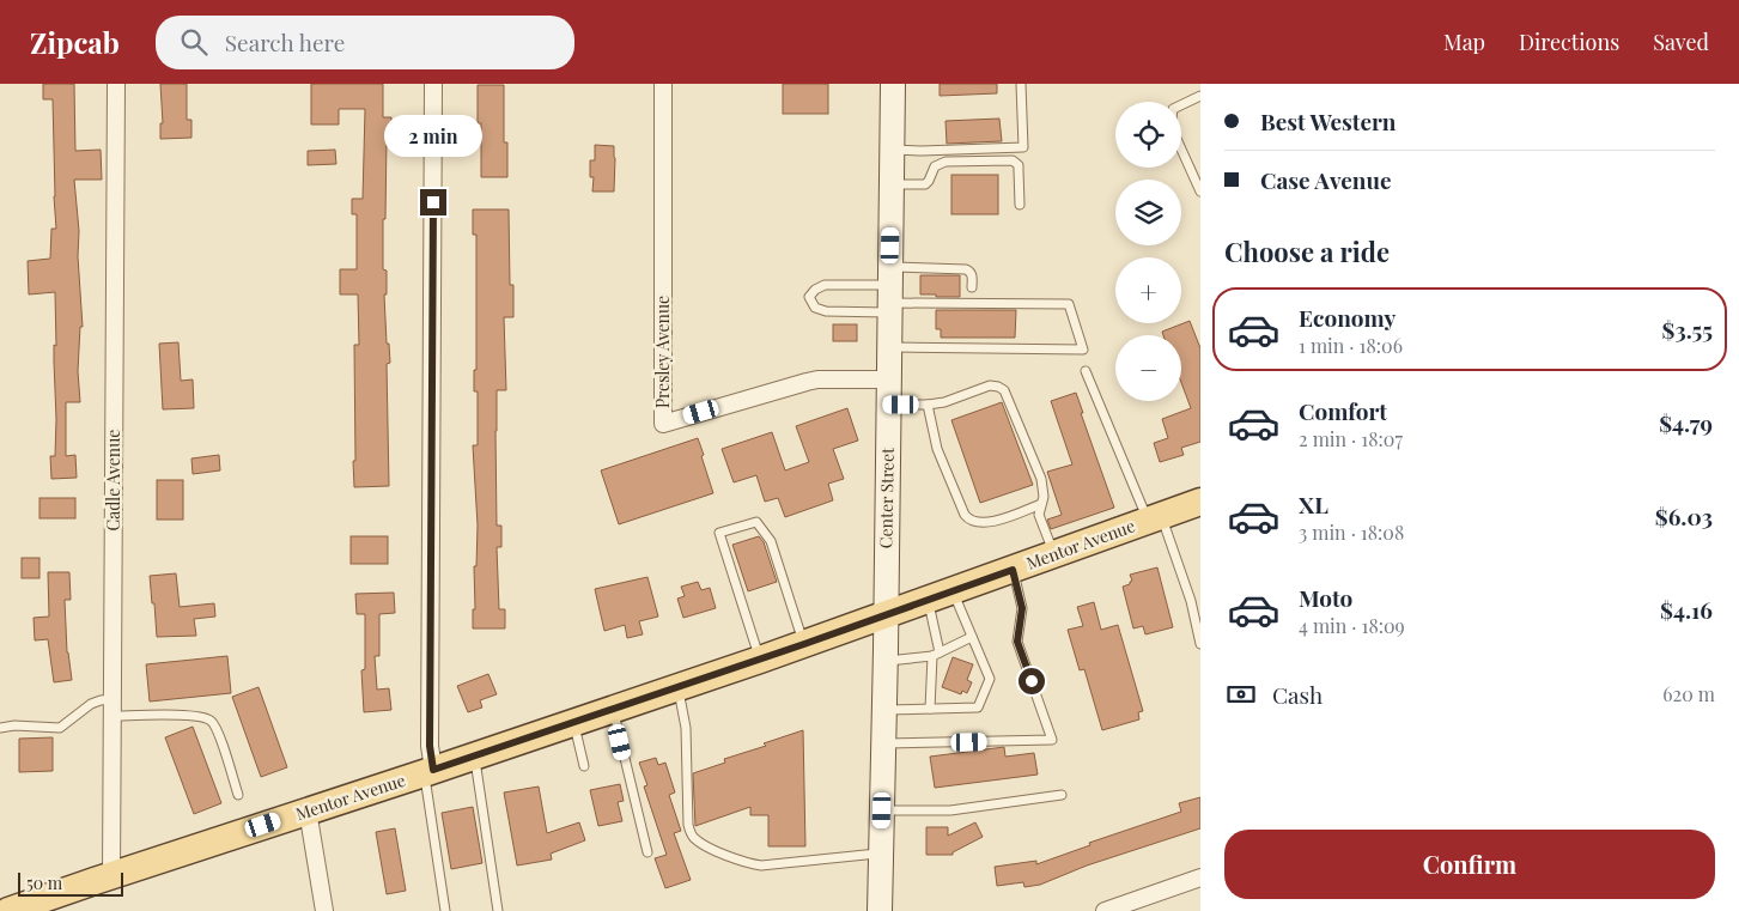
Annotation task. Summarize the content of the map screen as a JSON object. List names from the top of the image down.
{
  "streets": {
    "main road": ["Center Street", "Mentor Avenue"],
    "street": ["Presley Avenue", "Cadle Avenue"]
  },
  "crossings": [
    ["Presley Avenue", "Center Street"],
    ["Cadle Avenue", "Mentor Avenue"],
    ["Center Street", "Mentor Avenue"]
  ],
  "scale_bar": "50 m",
  "page": {
    "header": "Zipcab",
    "search": "Search here",
    "nav": ["Map", "Directions", "Saved"],
    "banner": ["Best Western", "Case Avenue"],
    "map_buttons": ["+", "−"],
    "bubble": "2 min",
    "heading": "Choose a ride",
    "list": [
      {
        "name": "Economy",
        "note": "1 min · 18:06",
        "value": "$3.55"
      },
      {
        "name": "Comfort",
        "note": "2 min · 18:07",
        "value": "$4.79"
      },
      {
        "name": "XL",
        "note": "3 min · 18:08",
        "value": "$6.03"
      },
      {
        "name": "Moto",
        "note": "4 min · 18:09",
        "value": "$4.16"
      }
    ],
    "pay": ["Cash", "620 m"],
    "buttons": "Confirm",
    "scale": "50 m"
  }
}
